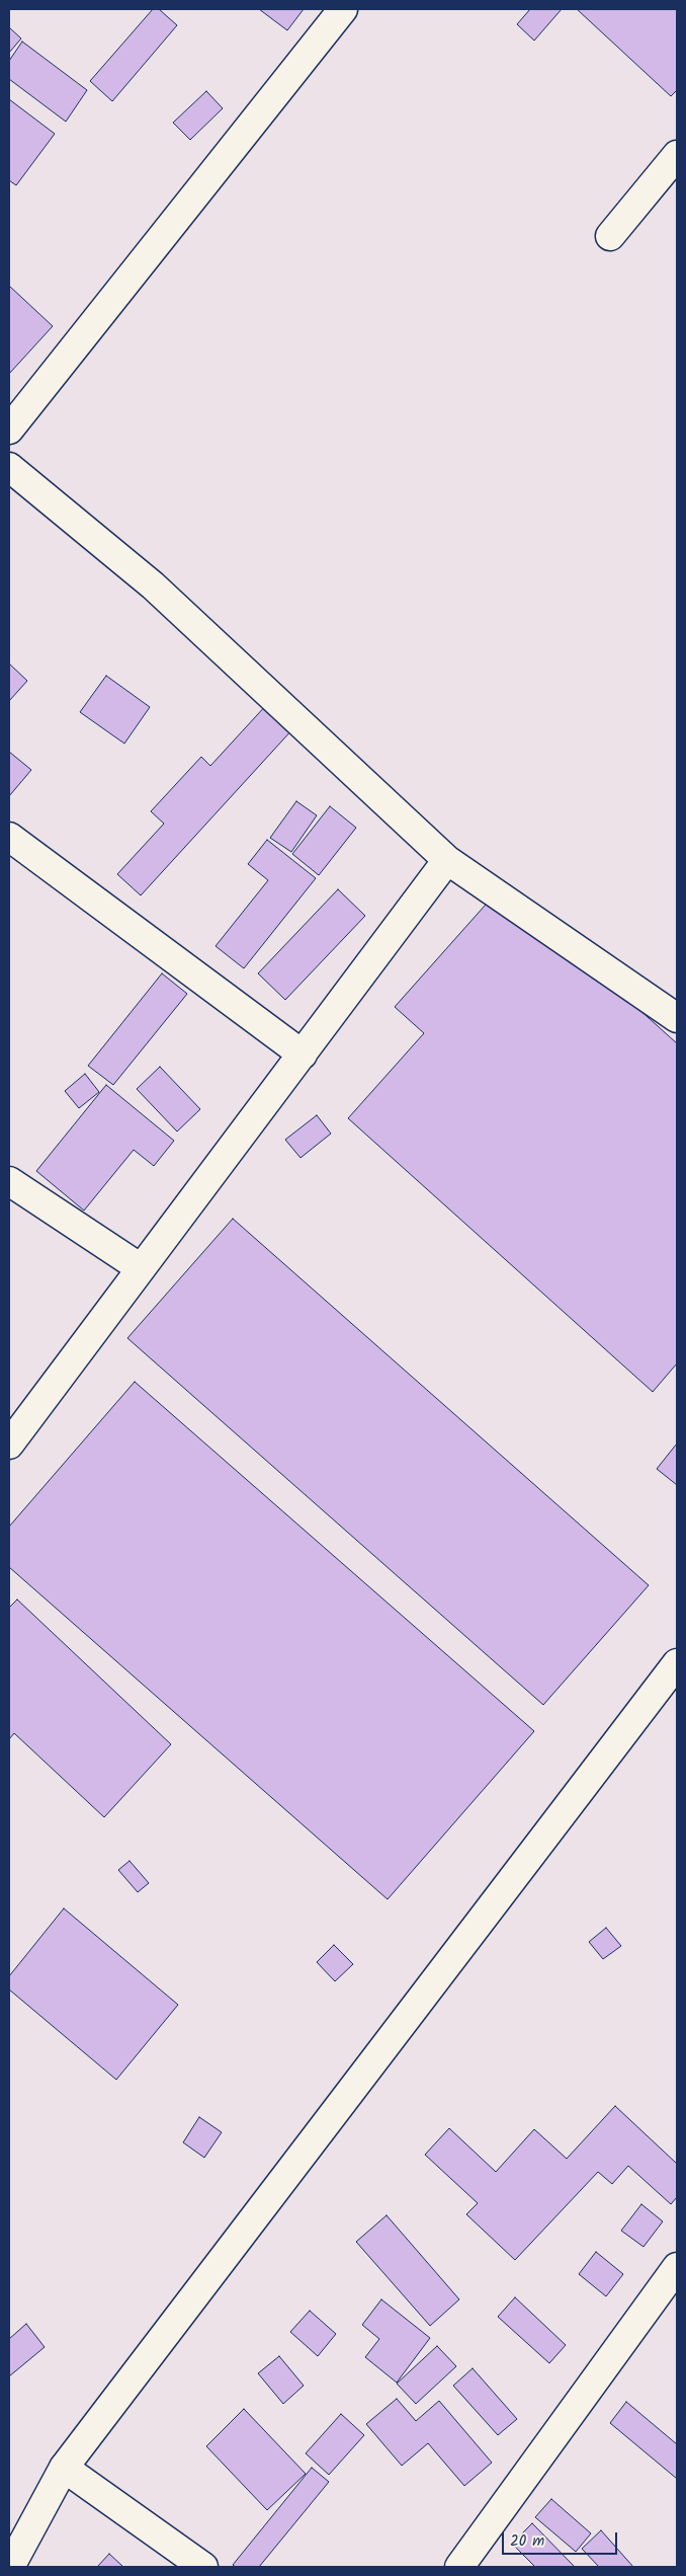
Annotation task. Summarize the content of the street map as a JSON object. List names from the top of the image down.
{
  "scale_bar": "20 m"
}
